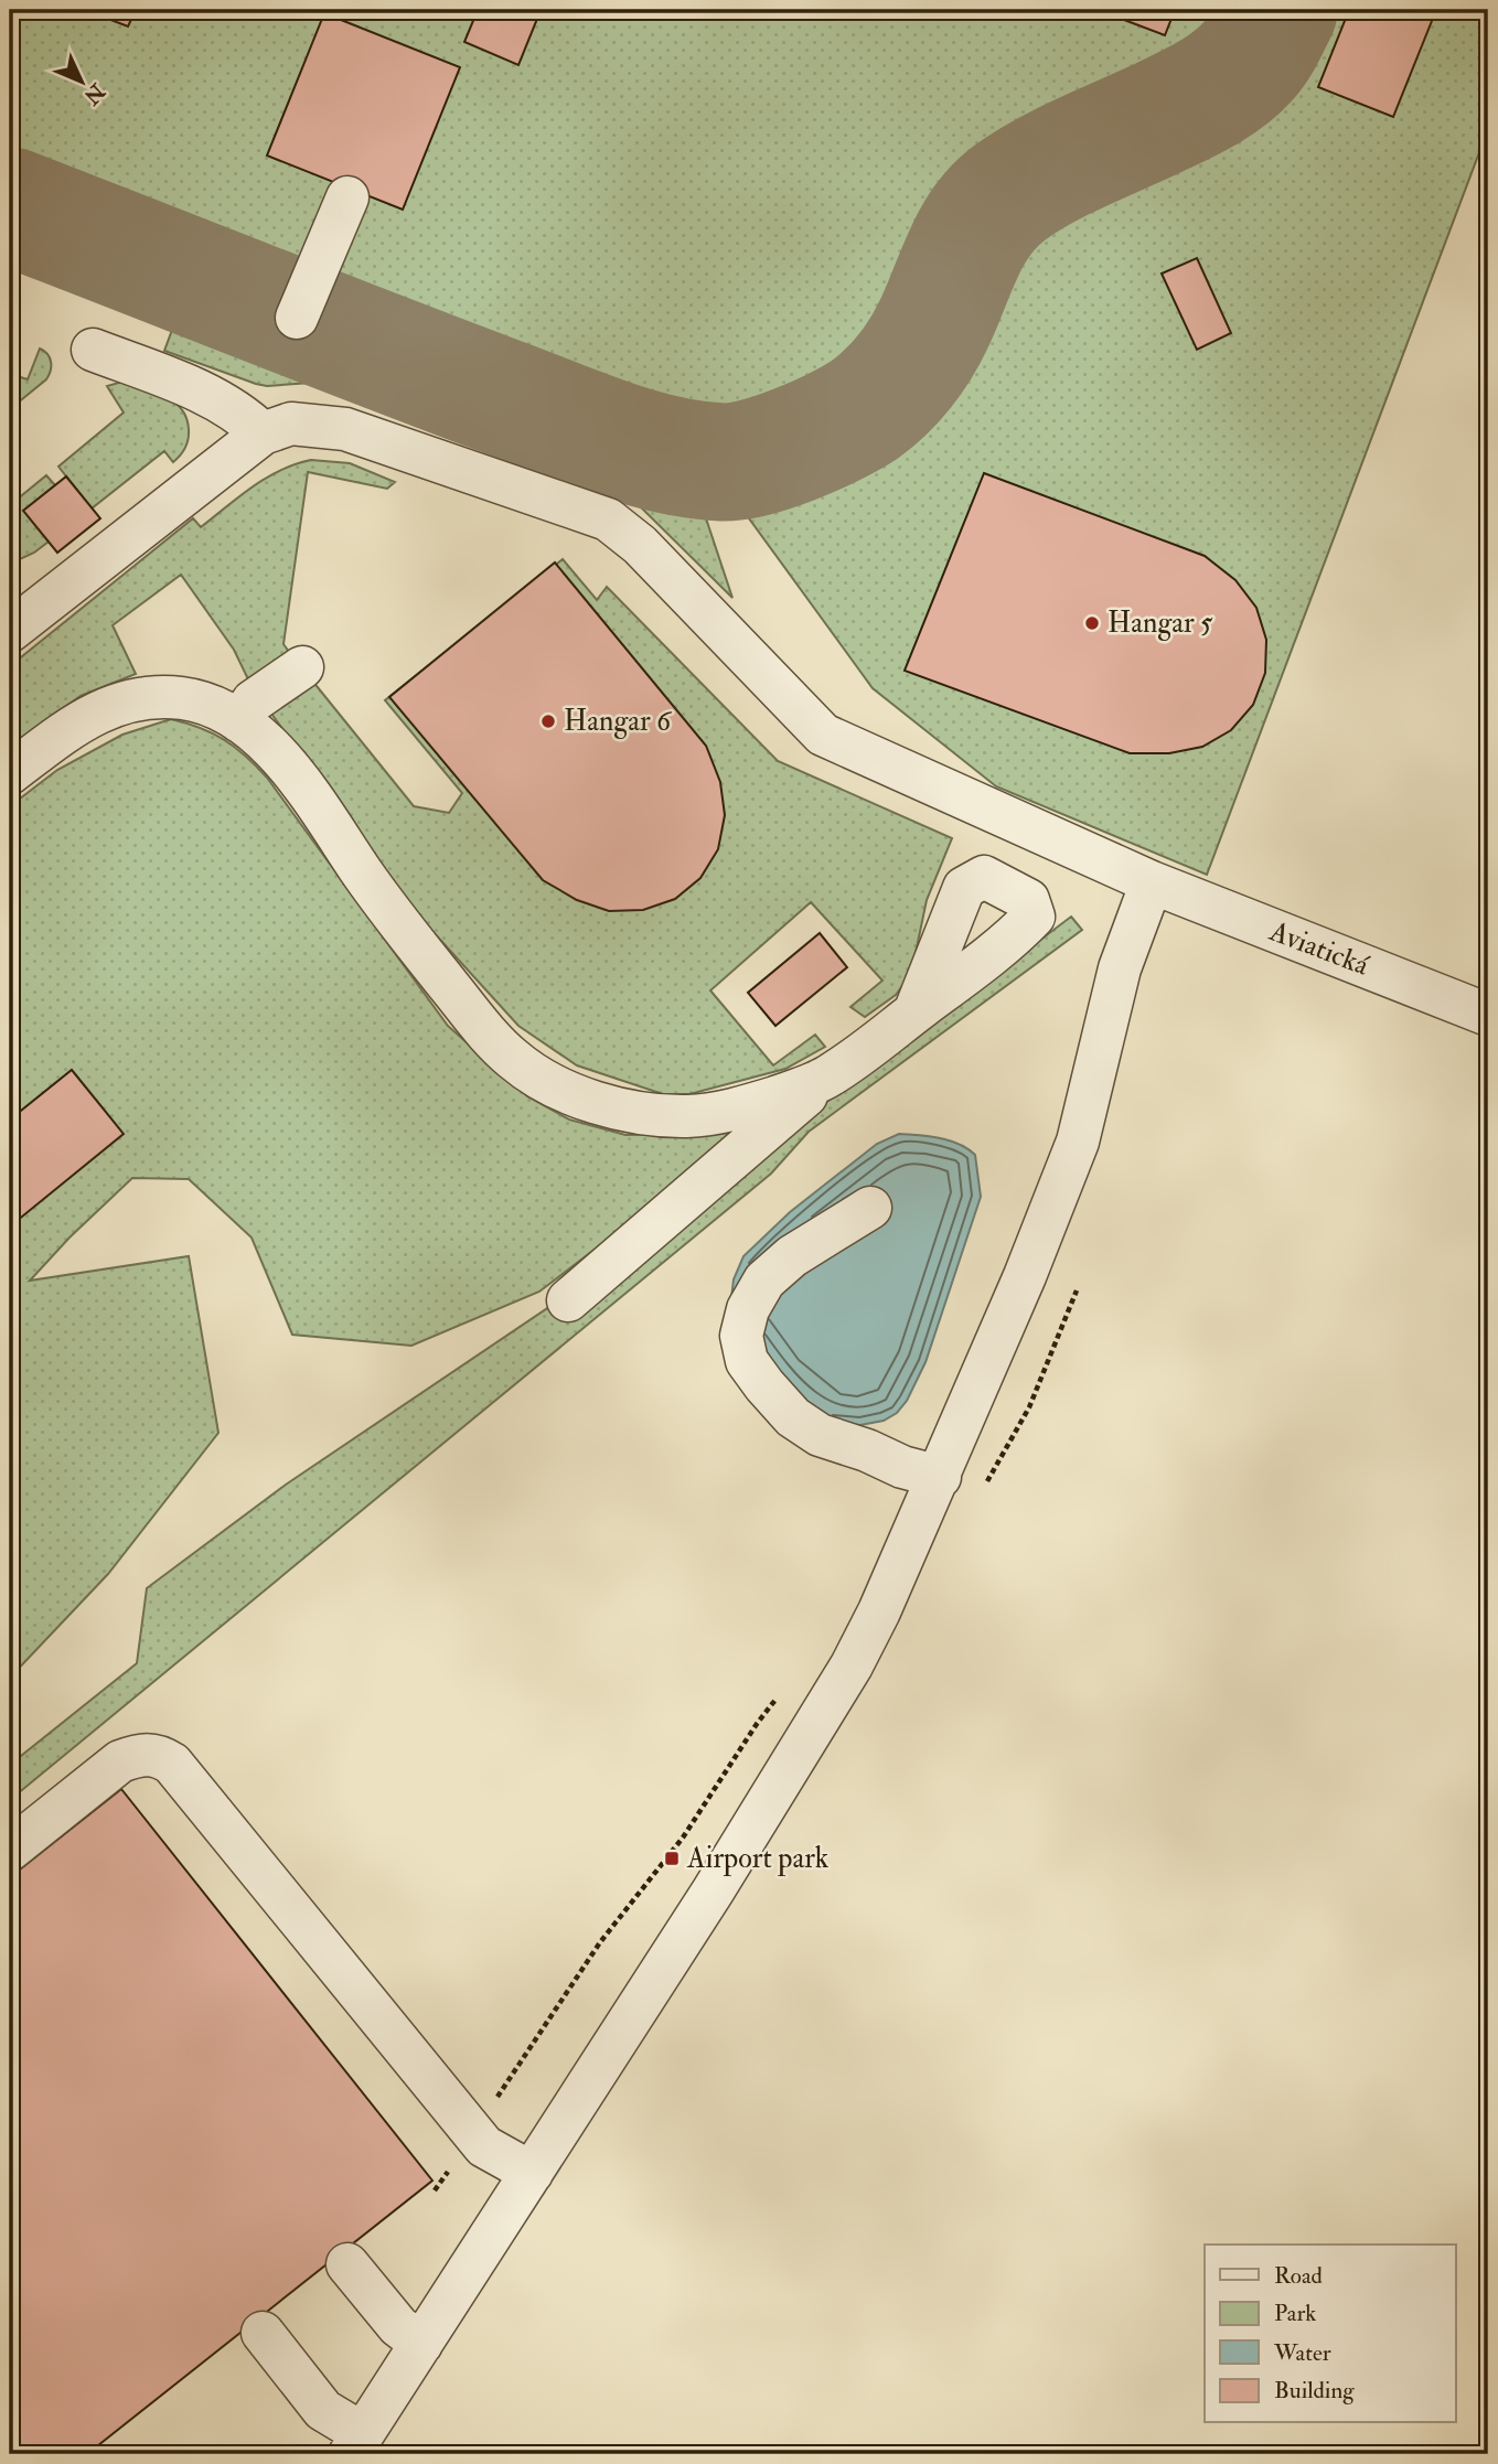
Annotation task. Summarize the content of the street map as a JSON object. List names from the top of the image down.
{
  "streets": {
    "lane": ["Aviatická"]
  },
  "places": {
    "other": ["Hangar 5", "Hangar 6"],
    "transit": ["Airport park"]
  },
  "legend": [
    "Road",
    "Park",
    "Water",
    "Building"
  ],
  "north": "bottom right"
}
